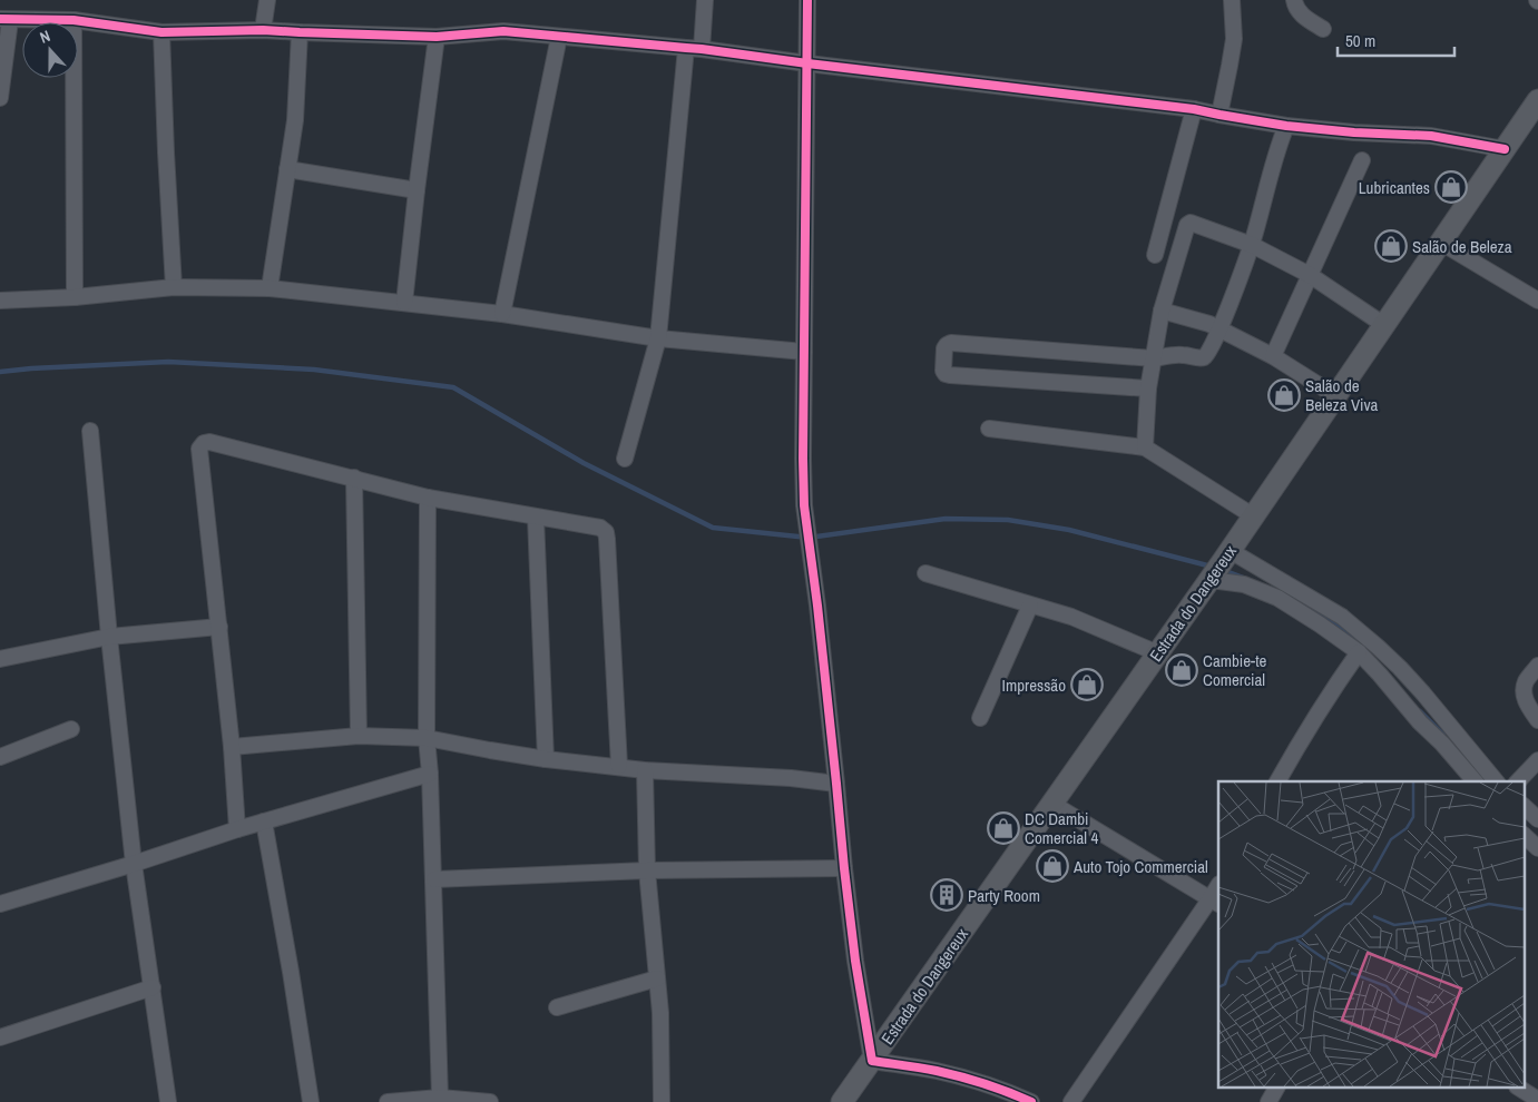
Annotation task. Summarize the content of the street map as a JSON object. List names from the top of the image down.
{
  "streets": {
    "main road": ["Estrada do Dangereux"]
  },
  "places": {
    "shop": [
      "Lubricantes",
      "Salão de Beleza",
      "Salão de Beleza Viva",
      "Cambie-te Comercial",
      "Impressão",
      "DC Dambi Comercial 4",
      "Auto Tojo Commercial"
    ],
    "building": ["Party Room"]
  },
  "scale_bar": "50 m",
  "north": "top"
}
